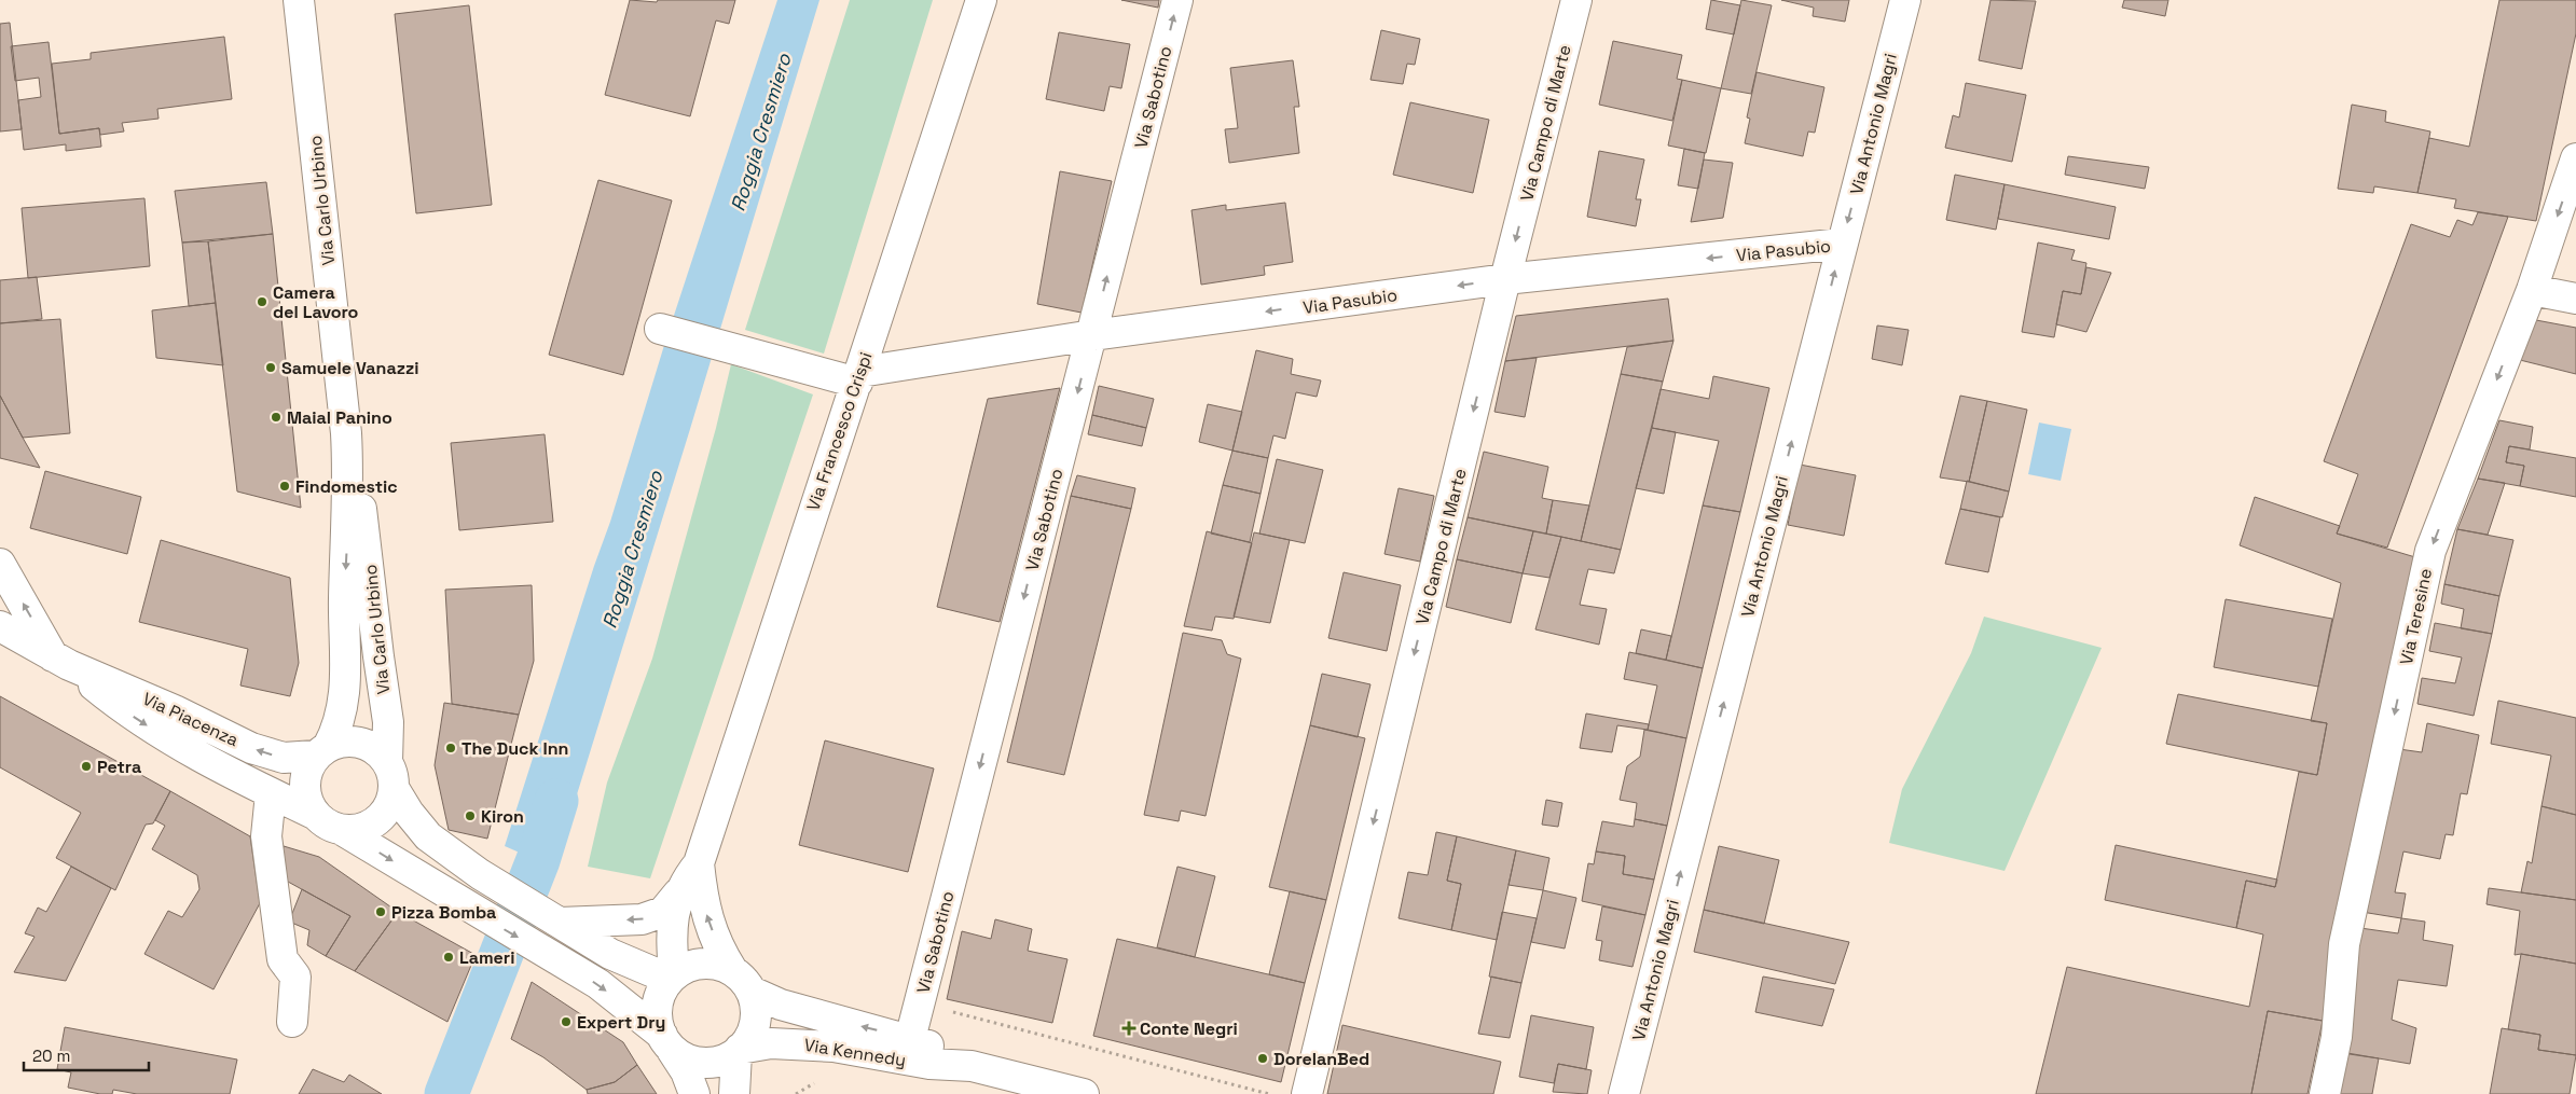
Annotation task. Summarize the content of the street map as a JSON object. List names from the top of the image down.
{
  "streets": {
    "street": [
      "Via Sabotino",
      "Via Campo di Marte",
      "Via Antonio Magri",
      "Via Carlo Urbino",
      "Via Pasubio",
      "Via Francesco Crispi",
      "Via Teresine",
      "Via Piacenza",
      "Via Kennedy"
    ]
  },
  "crossings": [
    ["Via Sabotino", "Via Pasubio"],
    ["Via Sabotino", "Via Kennedy"],
    ["Via Campo di Marte", "Via Pasubio"],
    ["Via Antonio Magri", "Via Pasubio"],
    ["Via Carlo Urbino", "Via Piacenza"],
    ["Via Pasubio", "Via Francesco Crispi"]
  ],
  "one_way": ["Via Campo di Marte", "Via Pasubio", "Via Teresine"],
  "water": ["Roggia Cresmiero"],
  "places": {
    "other": [
      "Camera del Lavoro",
      "Samuele Vanazzi",
      "Maial Panino",
      "Findomestic",
      "The Duck Inn",
      "Petra",
      "Kiron",
      "Pizza Bomba",
      "Lameri",
      "Expert Dry",
      "DorelanBed"
    ],
    "health": ["Conte Negri"]
  },
  "scale_bar": "20 m"
}
